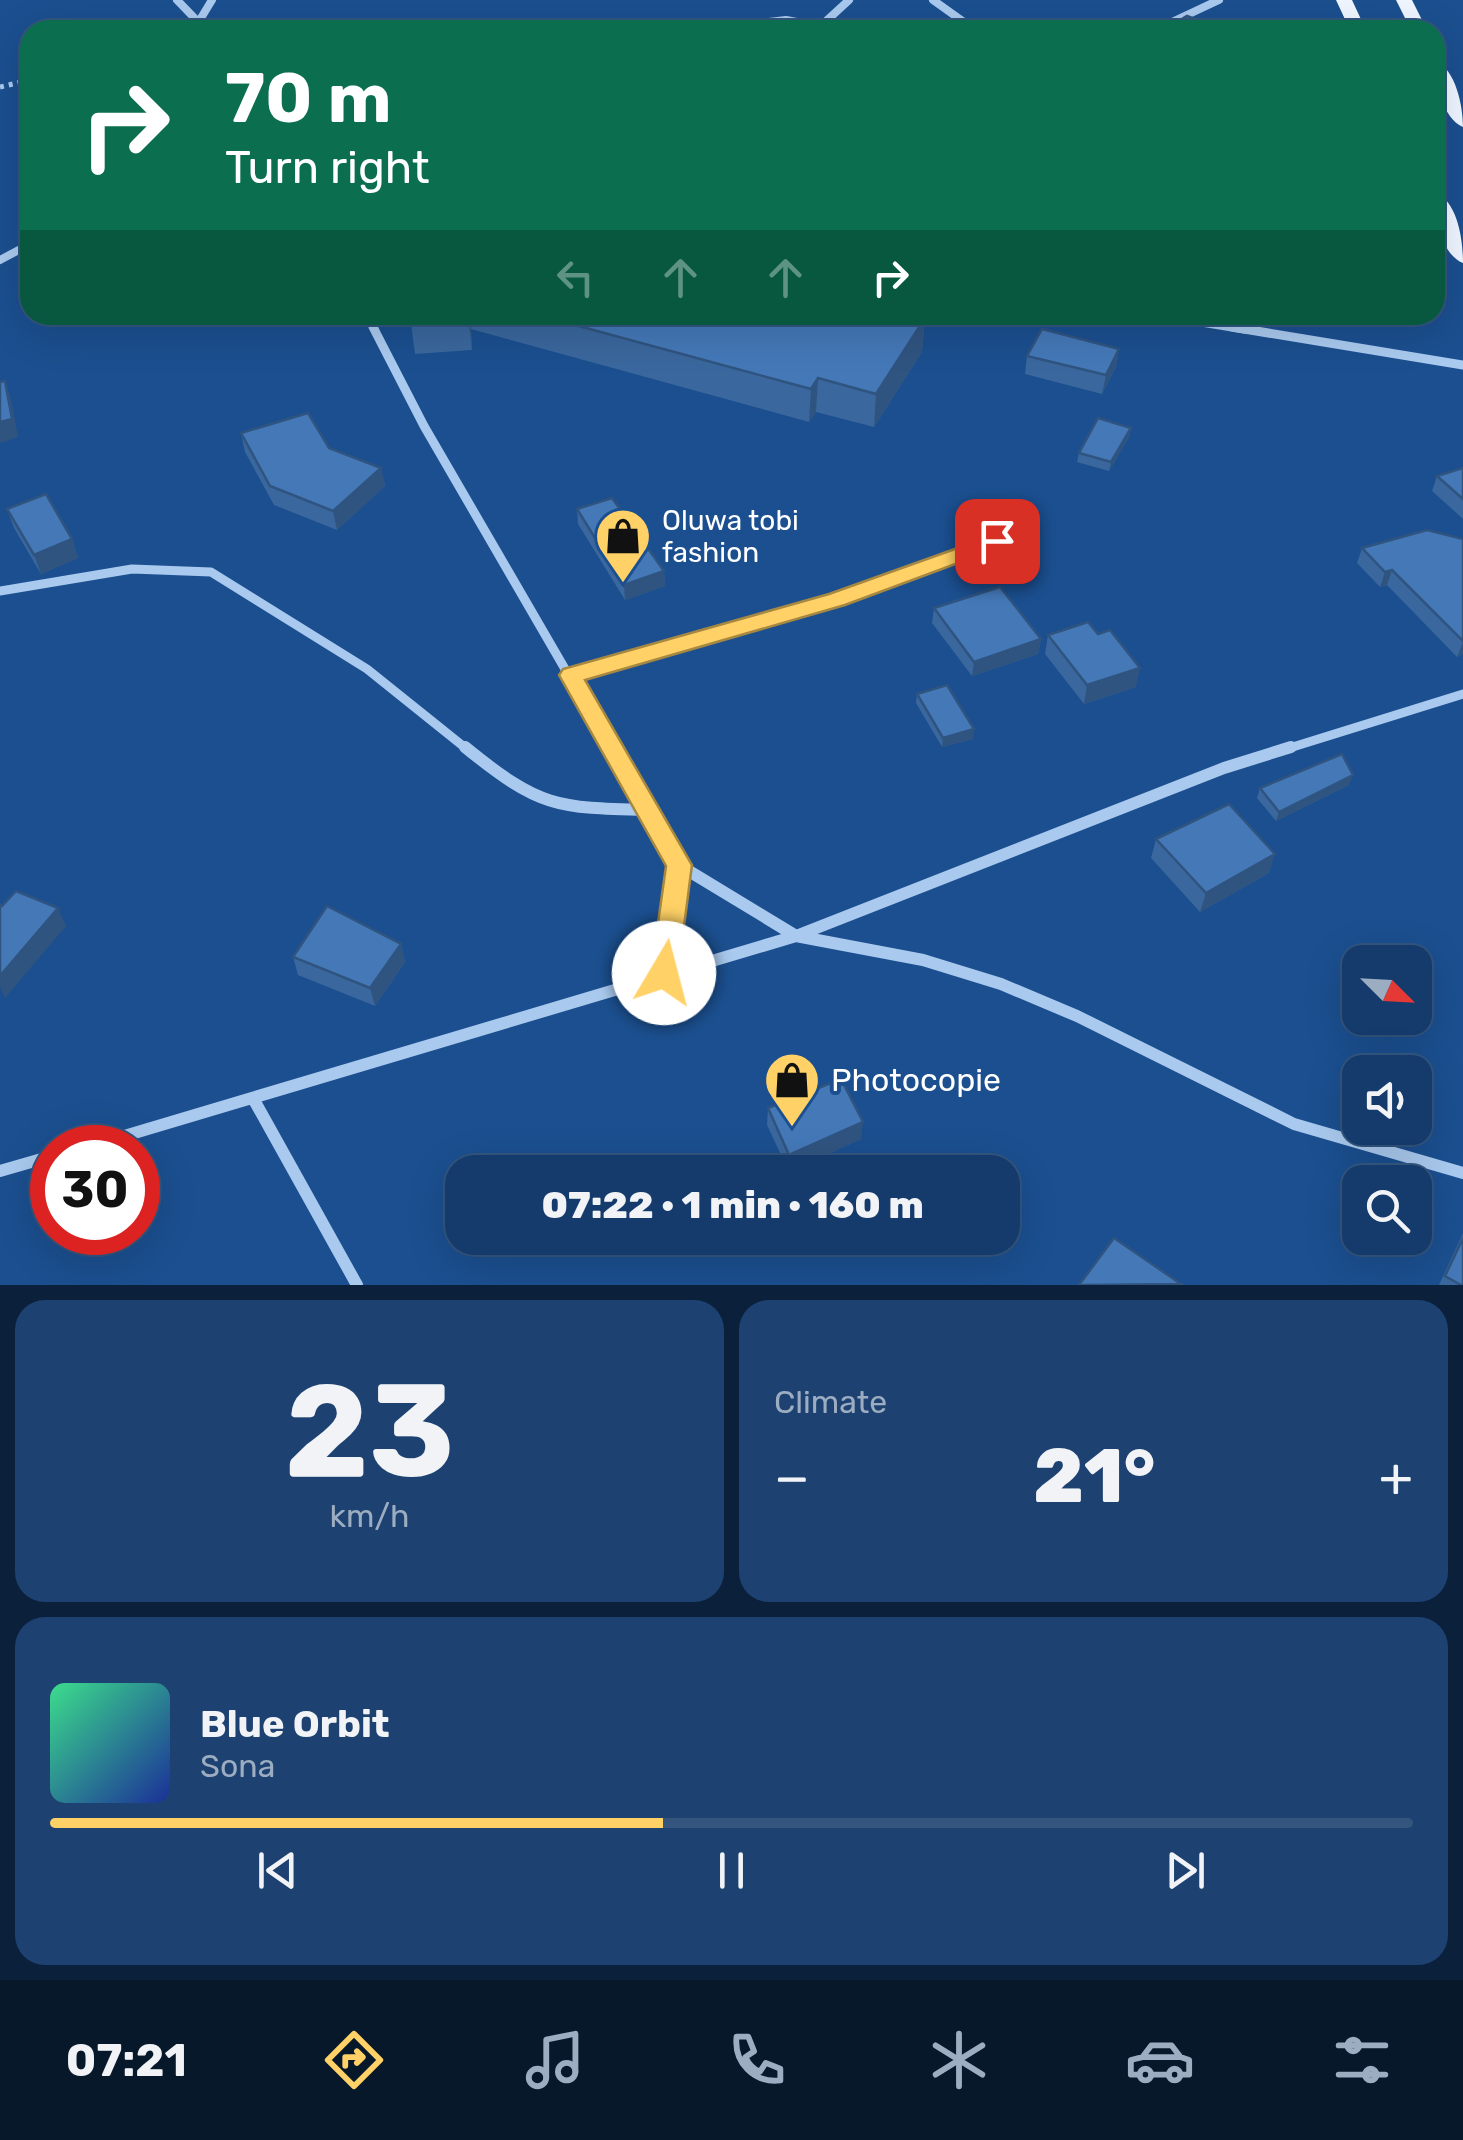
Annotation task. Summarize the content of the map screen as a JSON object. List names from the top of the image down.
{
  "places": {
    "shop": ["Oluwa tobi fashion", "Photocopie"]
  },
  "north": "bottom right",
  "page": {
    "turn": ["70 m", "Turn right"],
    "limit": "30",
    "trip": "07:22 · 1 min · 160 m",
    "tile": [
      ["23", "km/h"],
      "Climate"
    ],
    "heat": ["−", "21°", "+"],
    "song": ["Blue Orbit", "Sona"],
    "tabs": "07:21"
  }
}
